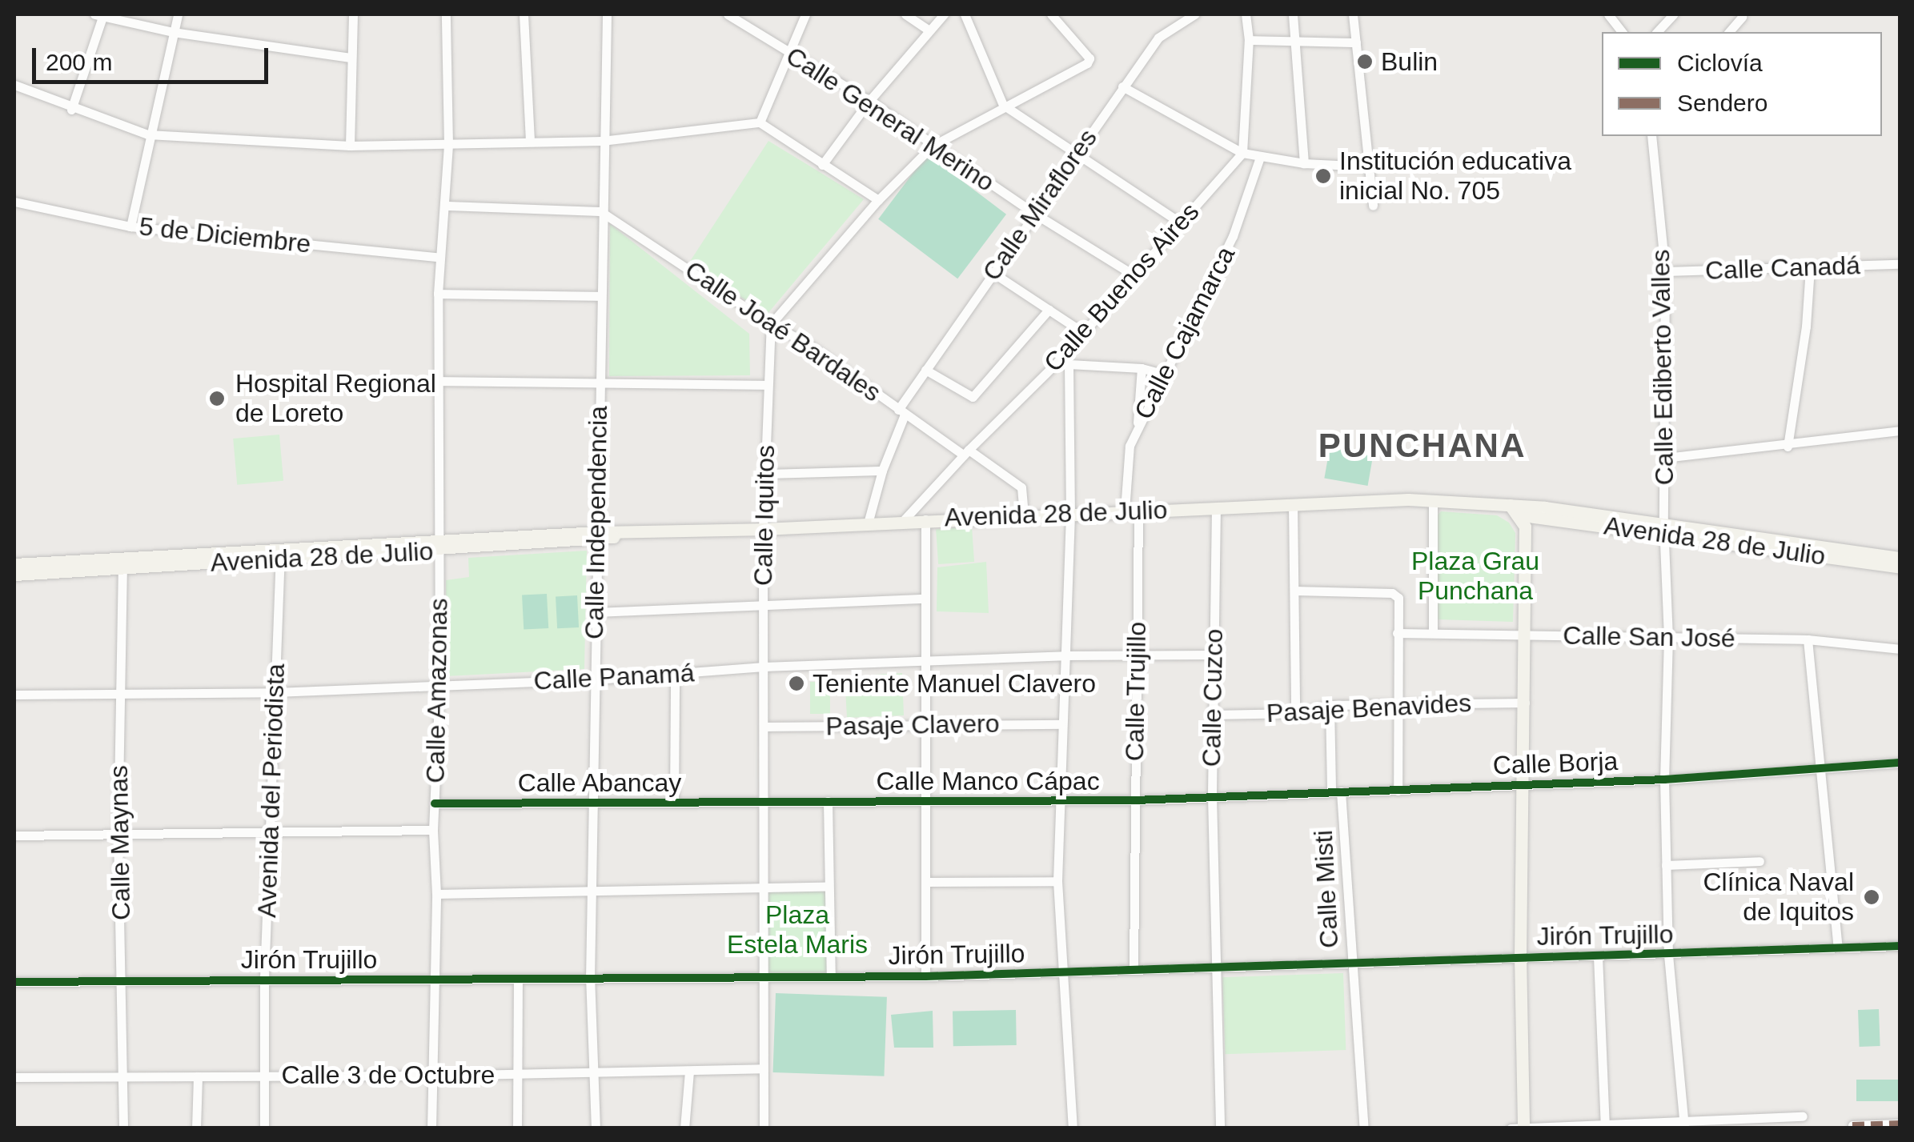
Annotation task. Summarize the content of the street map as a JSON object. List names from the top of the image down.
{
  "streets": {
    "main road": ["Avenida 28 de Julio"],
    "street": [
      "Calle General Merino",
      "Calle Miraflores",
      "5 de Diciembre",
      "Calle Canadá",
      "Calle Buenos Aires",
      "Calle Joaé Bardales",
      "Calle Cajamarca",
      "Calle Ediberto Valles",
      "Calle Iquitos",
      "Calle Independencia",
      "Calle San José",
      "Calle Panamá",
      "Calle Amazonas",
      "Calle Trujillo",
      "Calle Cuzco",
      "Pasaje Benavides",
      "Pasaje Clavero",
      "Calle Borja",
      "Calle Manco Cápac",
      "Calle Abancay",
      "Avenida del Periodista",
      "Calle Maynas",
      "Calle Misti",
      "Jirón Trujillo",
      "Calle 3 de Octubre"
    ]
  },
  "crossings": [
    ["Calle General Merino", "Calle Miraflores"],
    ["Calle General Merino", "Calle Buenos Aires"],
    ["Calle Miraflores", "Calle Joaé Bardales"],
    ["Calle Miraflores", "Avenida 28 de Julio"],
    ["5 de Diciembre", "Calle Amazonas"],
    ["Calle Canadá", "Calle Ediberto Valles"],
    ["Calle Buenos Aires", "Calle Joaé Bardales"],
    ["Calle Buenos Aires", "Avenida 28 de Julio"],
    ["Calle Joaé Bardales", "Avenida 28 de Julio"],
    ["Calle Joaé Bardales", "Calle Iquitos"],
    ["Calle Joaé Bardales", "Calle Independencia"],
    ["Calle Cajamarca", "Avenida 28 de Julio"],
    ["Calle Cajamarca", "Calle Trujillo"],
    ["Calle Ediberto Valles", "Avenida 28 de Julio"],
    ["Calle Ediberto Valles", "Calle San José"],
    ["Calle Ediberto Valles", "Calle Borja"],
    ["Calle Ediberto Valles", "Jirón Trujillo"],
    ["Avenida 28 de Julio", "Calle Iquitos"],
    ["Avenida 28 de Julio", "Calle Independencia"],
    ["Avenida 28 de Julio", "Calle Amazonas"],
    ["Avenida 28 de Julio", "Calle Trujillo"],
    ["Avenida 28 de Julio", "Calle Cuzco"],
    ["Avenida 28 de Julio", "Avenida del Periodista"],
    ["Avenida 28 de Julio", "Calle Maynas"],
    ["Calle Iquitos", "Calle Panamá"],
    ["Calle Iquitos", "Pasaje Clavero"],
    ["Calle Iquitos", "Calle Manco Cápac"],
    ["Calle Iquitos", "Calle Abancay"],
    ["Calle Iquitos", "Jirón Trujillo"],
    ["Calle Iquitos", "Calle 3 de Octubre"],
    ["Calle Independencia", "Calle Panamá"],
    ["Calle Independencia", "Calle Abancay"],
    ["Calle Independencia", "Jirón Trujillo"],
    ["Calle Independencia", "Calle 3 de Octubre"],
    ["Calle Panamá", "Calle Amazonas"],
    ["Calle Panamá", "Calle Trujillo"],
    ["Calle Panamá", "Calle Cuzco"],
    ["Calle Panamá", "Avenida del Periodista"],
    ["Calle Panamá", "Calle Maynas"],
    ["Calle Amazonas", "Calle Abancay"],
    ["Calle Amazonas", "Jirón Trujillo"],
    ["Calle Amazonas", "Calle 3 de Octubre"],
    ["Calle Trujillo", "Calle Manco Cápac"],
    ["Calle Trujillo", "Jirón Trujillo"],
    ["Calle Cuzco", "Pasaje Benavides"],
    ["Calle Cuzco", "Calle Borja"],
    ["Calle Cuzco", "Calle Manco Cápac"],
    ["Calle Cuzco", "Jirón Trujillo"],
    ["Pasaje Benavides", "Calle Misti"],
    ["Calle Borja", "Calle Manco Cápac"],
    ["Calle Borja", "Calle Misti"],
    ["Calle Manco Cápac", "Calle Abancay"],
    ["Avenida del Periodista", "Jirón Trujillo"],
    ["Avenida del Periodista", "Calle 3 de Octubre"],
    ["Calle Maynas", "Jirón Trujillo"],
    ["Calle Maynas", "Calle 3 de Octubre"],
    ["Calle Misti", "Jirón Trujillo"]
  ],
  "districts": ["PUNCHANA"],
  "parks": ["Plaza Grau Punchana", "Plaza Estela Maris"],
  "places": [
    "Bulin",
    "Institución educativa inicial No. 705",
    "Hospital Regional de Loreto",
    "Teniente Manuel Clavero",
    "Clínica Naval de Iquitos"
  ],
  "legend": ["Ciclovía", "Sendero"],
  "scale_bar": "200 m"
}
